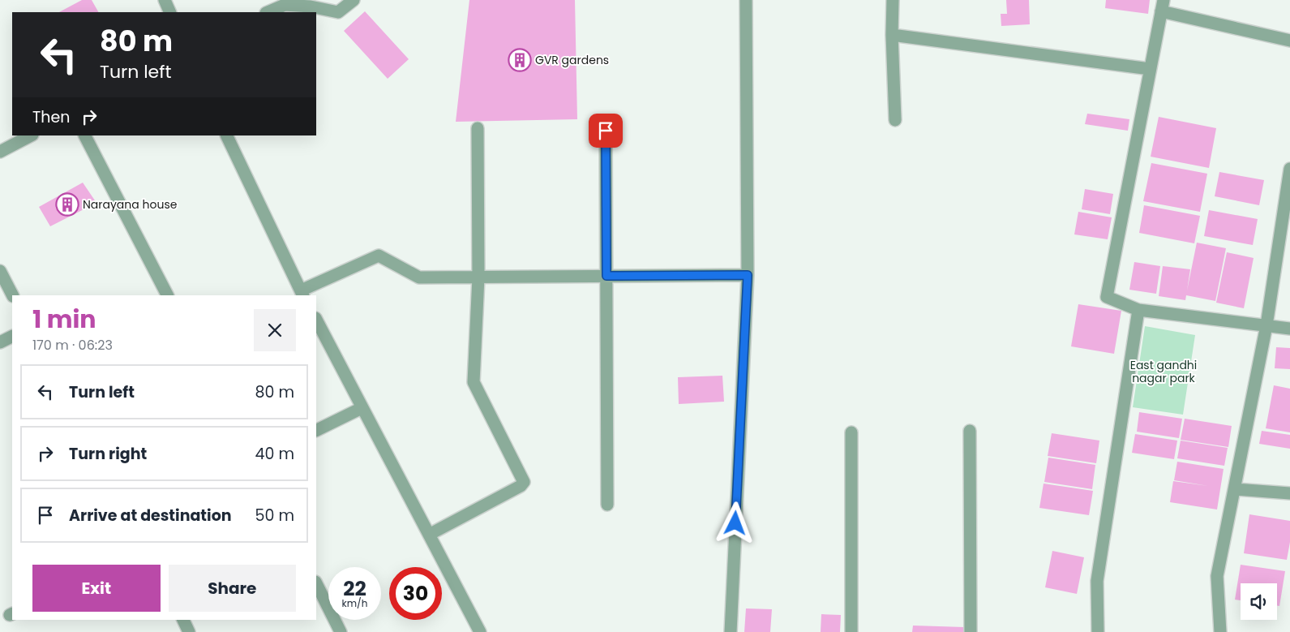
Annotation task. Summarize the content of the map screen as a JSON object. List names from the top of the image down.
{
  "parks": ["East gandhi nagar park"],
  "places": {
    "building": ["GVR gardens", "Narayana house"]
  },
  "page": {
    "turn": ["80 m", "Turn left"],
    "then": "Then",
    "heading": ["1 min", "170 m · 06:23"],
    "list": [
      {
        "name": "Turn left",
        "value": "80 m"
      },
      {
        "name": "Turn right",
        "value": "40 m"
      },
      {
        "name": "Arrive at destination",
        "value": "50 m"
      }
    ],
    "buttons": ["Exit", "Share"],
    "speed": "22 km/h",
    "limit": "30"
  }
}
